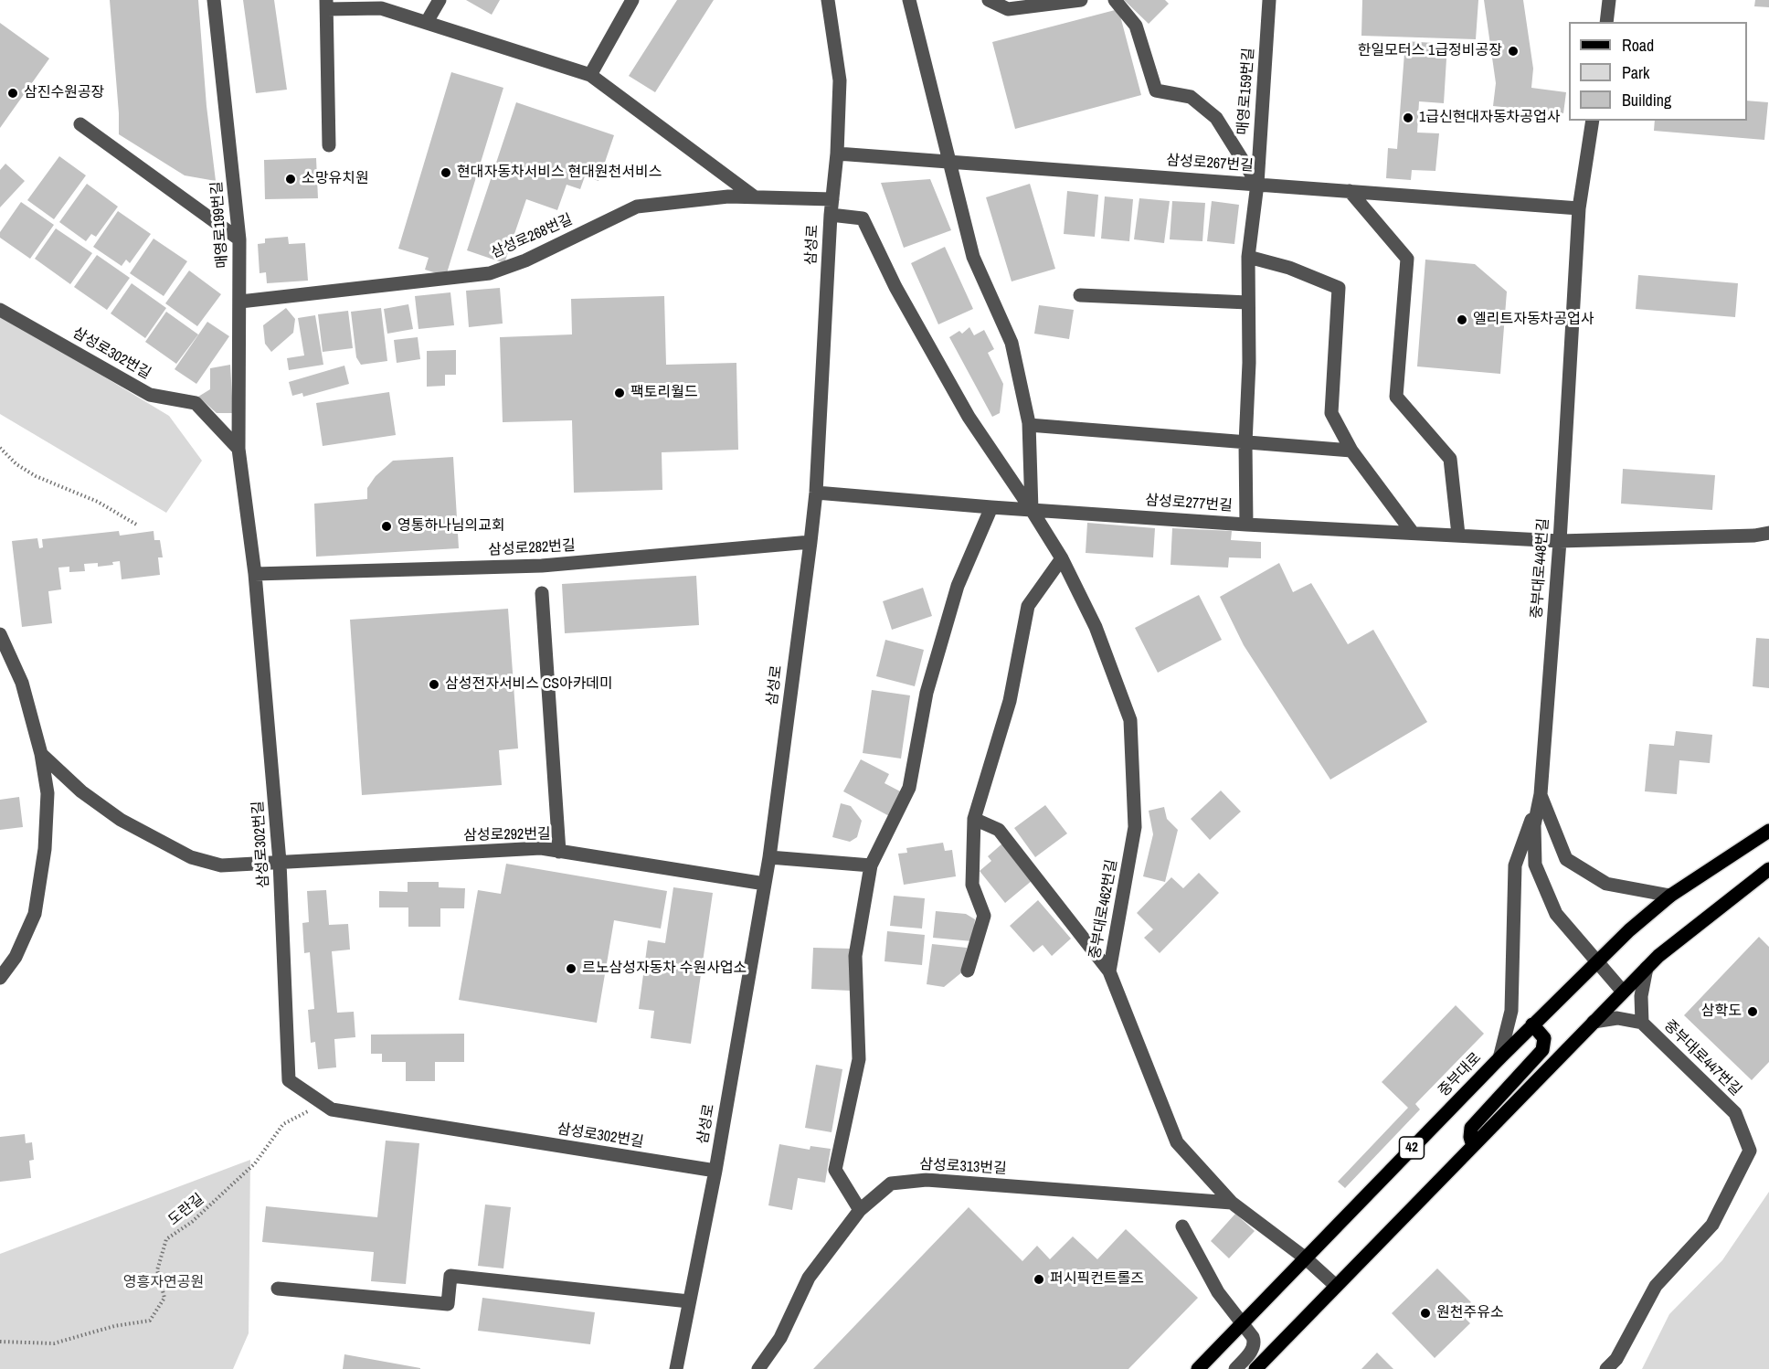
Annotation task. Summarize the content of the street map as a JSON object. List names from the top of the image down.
{
  "streets": {
    "main road": ["중부대로", "42"],
    "street": [
      "매영로159번길",
      "삼성로267번길",
      "매영로199번길",
      "삼성로268번길",
      "삼성로",
      "삼성로302번길",
      "삼성로277번길",
      "삼성로282번길",
      "중부대로448번길",
      "삼성로292번길",
      "중부대로462번길",
      "중부대로447번길",
      "삼성로313번길"
    ],
    "path": ["도란길"]
  },
  "crossings": [
    ["매영로159번길", "삼성로267번길"],
    ["매영로159번길", "삼성로277번길"],
    ["삼성로267번길", "삼성로"],
    ["삼성로267번길", "중부대로448번길"],
    ["매영로199번길", "삼성로268번길"],
    ["매영로199번길", "삼성로302번길"],
    ["삼성로268번길", "삼성로"],
    ["삼성로", "삼성로302번길"],
    ["삼성로", "삼성로277번길"],
    ["삼성로", "삼성로282번길"],
    ["삼성로", "삼성로292번길"],
    ["삼성로", "중부대로462번길"],
    ["삼성로302번길", "삼성로282번길"],
    ["삼성로302번길", "삼성로292번길"],
    ["삼성로302번길", "도란길"],
    ["삼성로277번길", "중부대로448번길"],
    ["삼성로277번길", "중부대로462번길"],
    ["중부대로448번길", "중부대로"],
    ["중부대로462번길", "중부대로"],
    ["중부대로462번길", "삼성로313번길"]
  ],
  "parks": ["영흥자연공원"],
  "places": [
    "한일모터스 1급정비공장",
    "삼진수원공장",
    "1급신현대자동차공업사",
    "현대자동차서비스 현대원천서비스",
    "소망유치원",
    "엘리트자동차공업사",
    "팩토리월드",
    "영통하나님의교회",
    "삼성전자서비스 CS아카데미",
    "르노삼성자동차 수원사업소",
    "삼학도",
    "퍼시픽컨트롤즈",
    "원천주유소"
  ],
  "legend": ["Road", "Park", "Building"]
}
